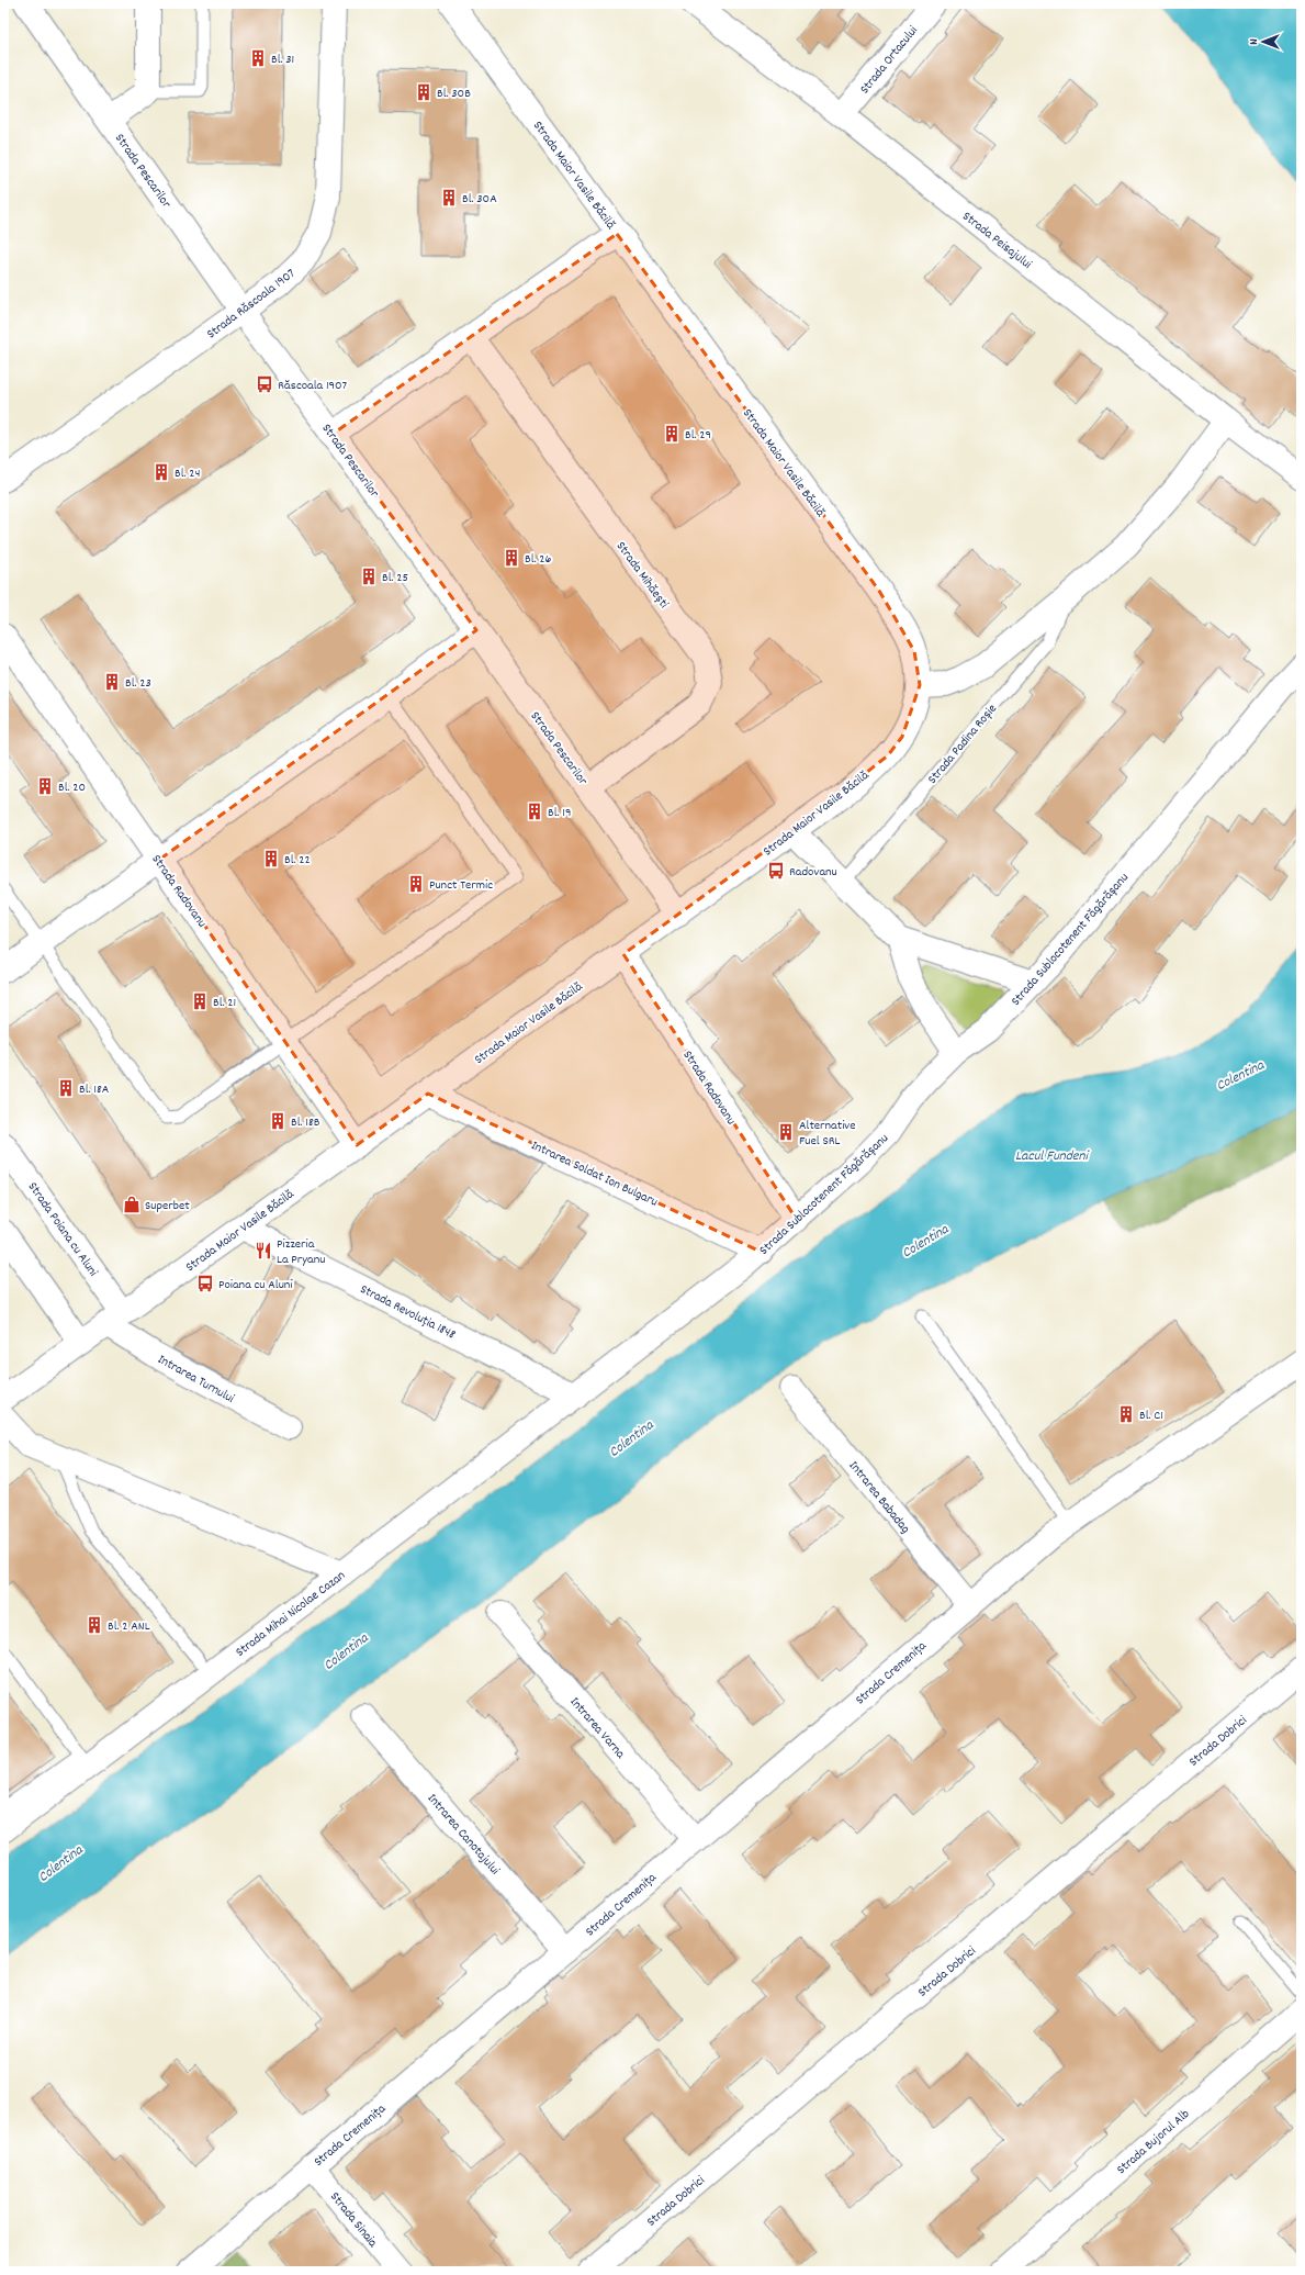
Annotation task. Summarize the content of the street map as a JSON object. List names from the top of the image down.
{
  "streets": {
    "street": [
      "Strada Ortacului",
      "Strada Pescarilor",
      "Strada Maior Vasile Băcilă",
      "Strada Peisajului",
      "Strada Răscoala 1907",
      "Strada Mihăești",
      "Strada Padina Roșie",
      "Strada Radovanu",
      "Strada Sublocotenent Făgărășanu",
      "Intrarea Soldat Ion Bulgaru",
      "Strada Poiana cu Aluni",
      "Strada Revoluția 1848",
      "Intrarea Turnului",
      "Intrarea Babadag",
      "Strada Mihai Nicolae Cazan",
      "Strada Cremenița",
      "Intrarea Varna",
      "Strada Dobrici",
      "Intrarea Canotajului",
      "Strada Bujorul Alb",
      "Strada Sinaia"
    ]
  },
  "crossings": [
    ["Strada Ortacului", "Strada Peisajului"],
    ["Strada Pescarilor", "Strada Maior Vasile Băcilă"],
    ["Strada Pescarilor", "Strada Răscoala 1907"],
    ["Strada Pescarilor", "Strada Mihăești"],
    ["Strada Maior Vasile Băcilă", "Strada Padina Roșie"],
    ["Strada Maior Vasile Băcilă", "Strada Radovanu"],
    ["Strada Maior Vasile Băcilă", "Intrarea Soldat Ion Bulgaru"],
    ["Strada Maior Vasile Băcilă", "Strada Poiana cu Aluni"],
    ["Strada Maior Vasile Băcilă", "Strada Revoluția 1848"],
    ["Strada Maior Vasile Băcilă", "Intrarea Turnului"],
    ["Strada Peisajului", "Strada Padina Roșie"],
    ["Strada Radovanu", "Strada Sublocotenent Făgărășanu"],
    ["Strada Sublocotenent Făgărășanu", "Intrarea Soldat Ion Bulgaru"],
    ["Strada Sublocotenent Făgărășanu", "Strada Revoluția 1848"],
    ["Strada Sublocotenent Făgărășanu", "Strada Mihai Nicolae Cazan"],
    ["Strada Poiana cu Aluni", "Intrarea Turnului"],
    ["Strada Revoluția 1848", "Strada Mihai Nicolae Cazan"],
    ["Intrarea Babadag", "Strada Cremenița"],
    ["Strada Cremenița", "Intrarea Varna"],
    ["Strada Cremenița", "Intrarea Canotajului"],
    ["Strada Cremenița", "Strada Sinaia"]
  ],
  "water": ["Colentina", "Lacul Fundeni"],
  "places": {
    "building": [
      "Bl. 31",
      "Bl. 30B",
      "Bl. 30A",
      "Bl. 29",
      "Bl. 24",
      "Bl. 26",
      "Bl. 25",
      "Bl. 23",
      "Bl. 20",
      "Bl. 19",
      "Bl. 22",
      "Punct Termic",
      "Bl. 21",
      "Bl. 18A",
      "Bl. 18B",
      "Alternative Fuel SRL",
      "Bl. C1",
      "Bl. 2 ANL"
    ],
    "bus stop": ["Răscoala 1907", "Radovanu", "Poiana cu Aluni"],
    "shop": ["Superbet"],
    "restaurant": ["Pizzeria La Pryanu"]
  },
  "north": "left"
}
